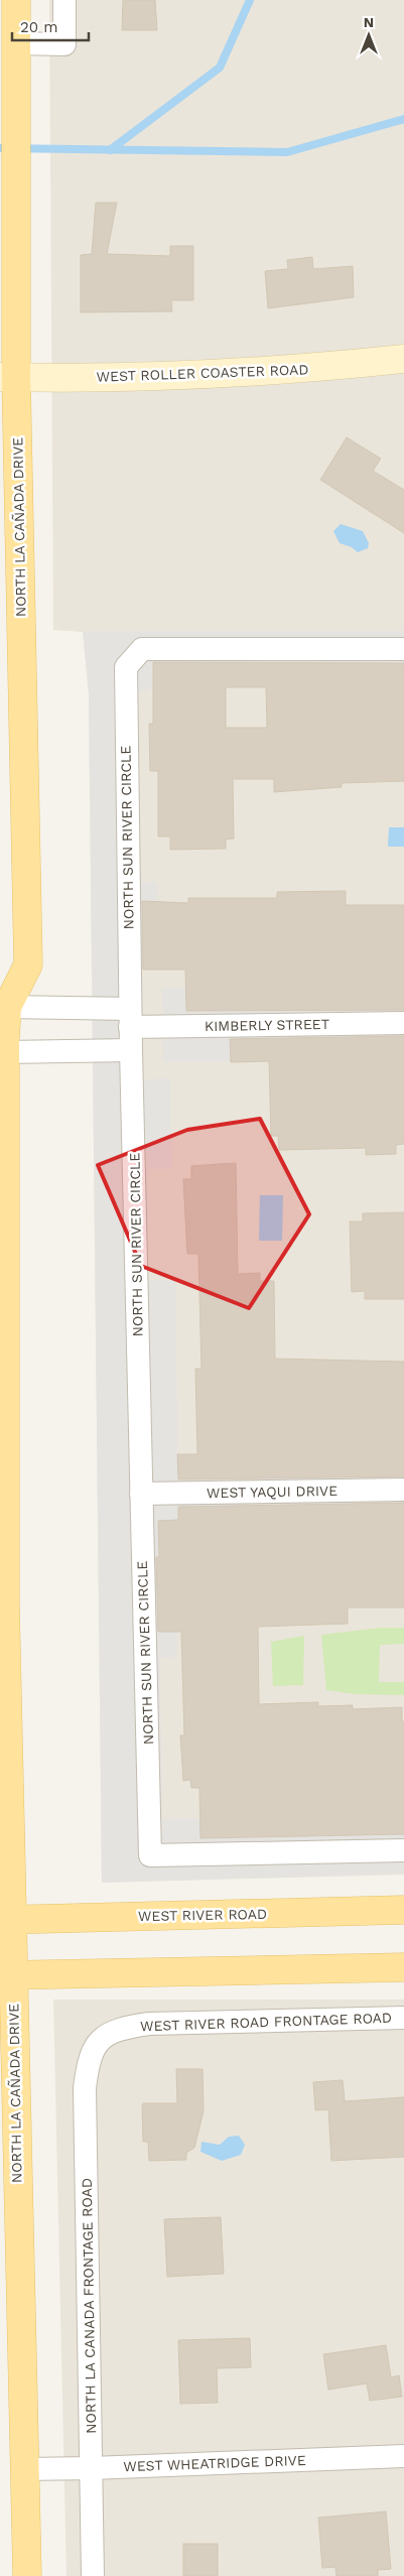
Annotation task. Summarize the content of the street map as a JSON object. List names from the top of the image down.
{
  "streets": {
    "main road": ["NORTH LA CAÑADA DRIVE", "WEST RIVER ROAD"],
    "street": [
      "WEST ROLLER COASTER ROAD",
      "NORTH SUN RIVER CIRCLE",
      "KIMBERLY STREET",
      "WEST YAQUI DRIVE",
      "WEST RIVER ROAD FRONTAGE ROAD",
      "NORTH LA CANADA FRONTAGE ROAD",
      "WEST WHEATRIDGE DRIVE"
    ]
  },
  "crossings": [
    ["WEST ROLLER COASTER ROAD", "NORTH LA CAÑADA DRIVE"],
    ["NORTH LA CAÑADA DRIVE", "KIMBERLY STREET"],
    ["NORTH LA CAÑADA DRIVE", "WEST RIVER ROAD"],
    ["NORTH LA CAÑADA DRIVE", "WEST WHEATRIDGE DRIVE"],
    ["NORTH SUN RIVER CIRCLE", "KIMBERLY STREET"],
    ["NORTH SUN RIVER CIRCLE", "WEST YAQUI DRIVE"],
    ["WEST RIVER ROAD FRONTAGE ROAD", "NORTH LA CANADA FRONTAGE ROAD"],
    ["NORTH LA CANADA FRONTAGE ROAD", "WEST WHEATRIDGE DRIVE"]
  ],
  "scale_bar": "20 m",
  "north": "top"
}
